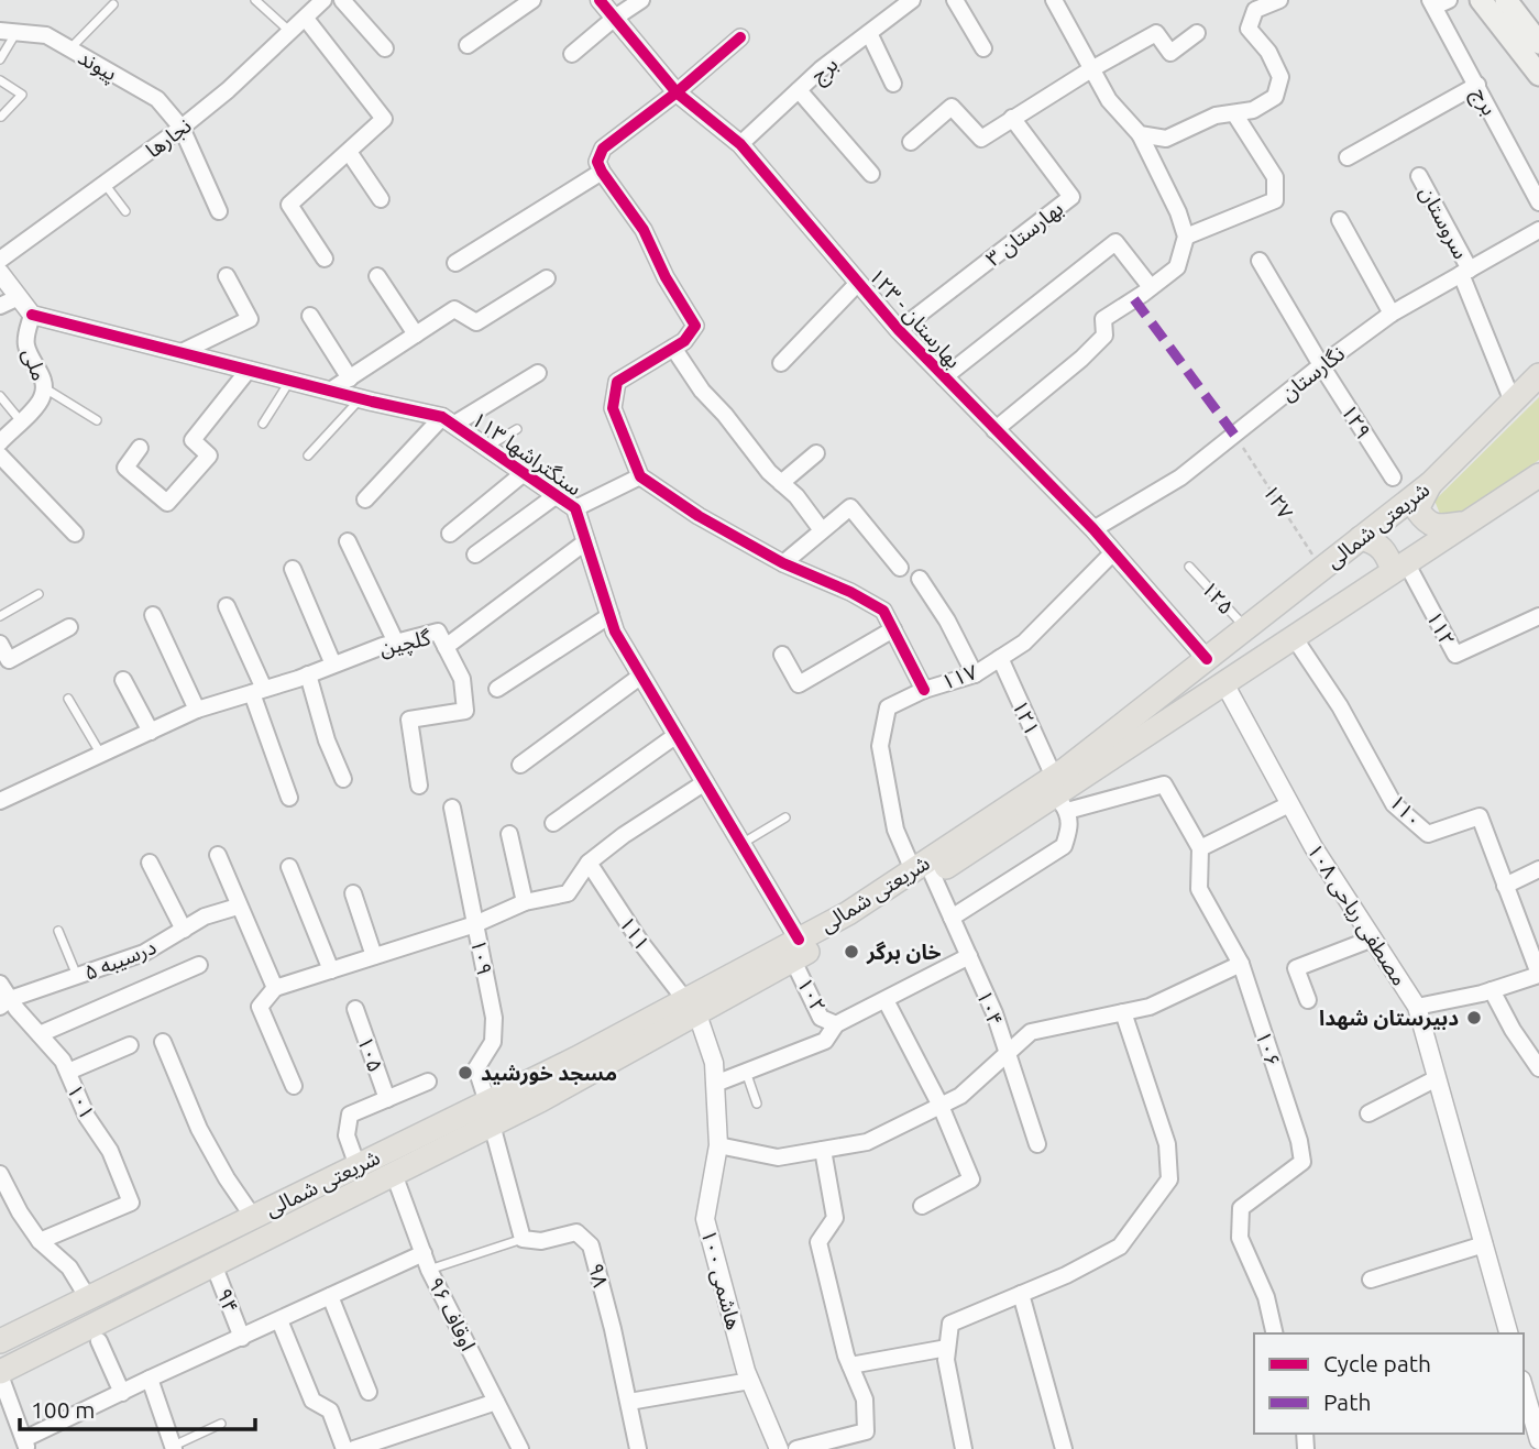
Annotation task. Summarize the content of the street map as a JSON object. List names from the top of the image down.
{
  "streets": {
    "main road": ["شریعتی شمالی"],
    "street": [
      "پیوند",
      "برج",
      "نجارها",
      "سروستان",
      "بهارستان ۳",
      "بهارستان - ۱۲۳",
      "ملی",
      "نگارستان",
      "۱۲۹",
      "سنگتراشها ۱۱۳",
      "۱۱۲",
      "گلچین",
      "۱۱۷",
      "۱۲۱",
      "۱۱۰",
      "مصطفی ریاحی ۱۰۸",
      "۱۱۱",
      "۱۰۹",
      "درسیبه ۵",
      "۱۰۲",
      "۱۰۴",
      "۱۰۶",
      "۱۰۵",
      "۱۰۱",
      "۹۸",
      "هاشمی ۱۰۰",
      "۹۴",
      "اوقاف ۹۶"
    ],
    "lane": ["۱۲۵"],
    "path": ["۱۲۷"]
  },
  "crossings": [
    ["پیوند", "نجارها"],
    ["برج", "بهارستان - ۱۲۳"],
    ["سروستان", "نگارستان"],
    ["سروستان", "شریعتی شمالی"],
    ["بهارستان ۳", "بهارستان - ۱۲۳"],
    ["بهارستان - ۱۲۳", "نگارستان"],
    ["بهارستان - ۱۲۳", "شریعتی شمالی"],
    ["بهارستان - ۱۲۳", "۱۱۷"],
    ["ملی", "سنگتراشها ۱۱۳"],
    ["نگارستان", "۱۲۹"],
    ["نگارستان", "۱۲۷"],
    ["سنگتراشها ۱۱۳", "شریعتی شمالی"],
    ["سنگتراشها ۱۱۳", "۱۰۲"],
    ["۱۲۷", "شریعتی شمالی"],
    ["شریعتی شمالی", "۱۲۵"],
    ["شریعتی شمالی", "۱۱۲"],
    ["شریعتی شمالی", "۱۱۷"],
    ["شریعتی شمالی", "۱۲۱"],
    ["شریعتی شمالی", "۱۱۰"],
    ["شریعتی شمالی", "مصطفی ریاحی ۱۰۸"],
    ["شریعتی شمالی", "۱۱۱"],
    ["شریعتی شمالی", "۱۰۹"],
    ["شریعتی شمالی", "۱۰۲"],
    ["شریعتی شمالی", "۱۰۴"],
    ["شریعتی شمالی", "هاشمی ۱۰۰"],
    ["شریعتی شمالی", "۹۴"],
    ["شریعتی شمالی", "اوقاف ۹۶"],
    ["۱۱۷", "۱۲۱"],
    ["۱۱۷", "۱۰۴"],
    ["۱۱۱", "هاشمی ۱۰۰"],
    ["درسیبه ۵", "۱۰۱"]
  ],
  "places": ["خان برگر", "دبیرستان شهدا", "مسجد خورشید"],
  "legend": ["Cycle path", "Path"],
  "scale_bar": "100 m"
}
